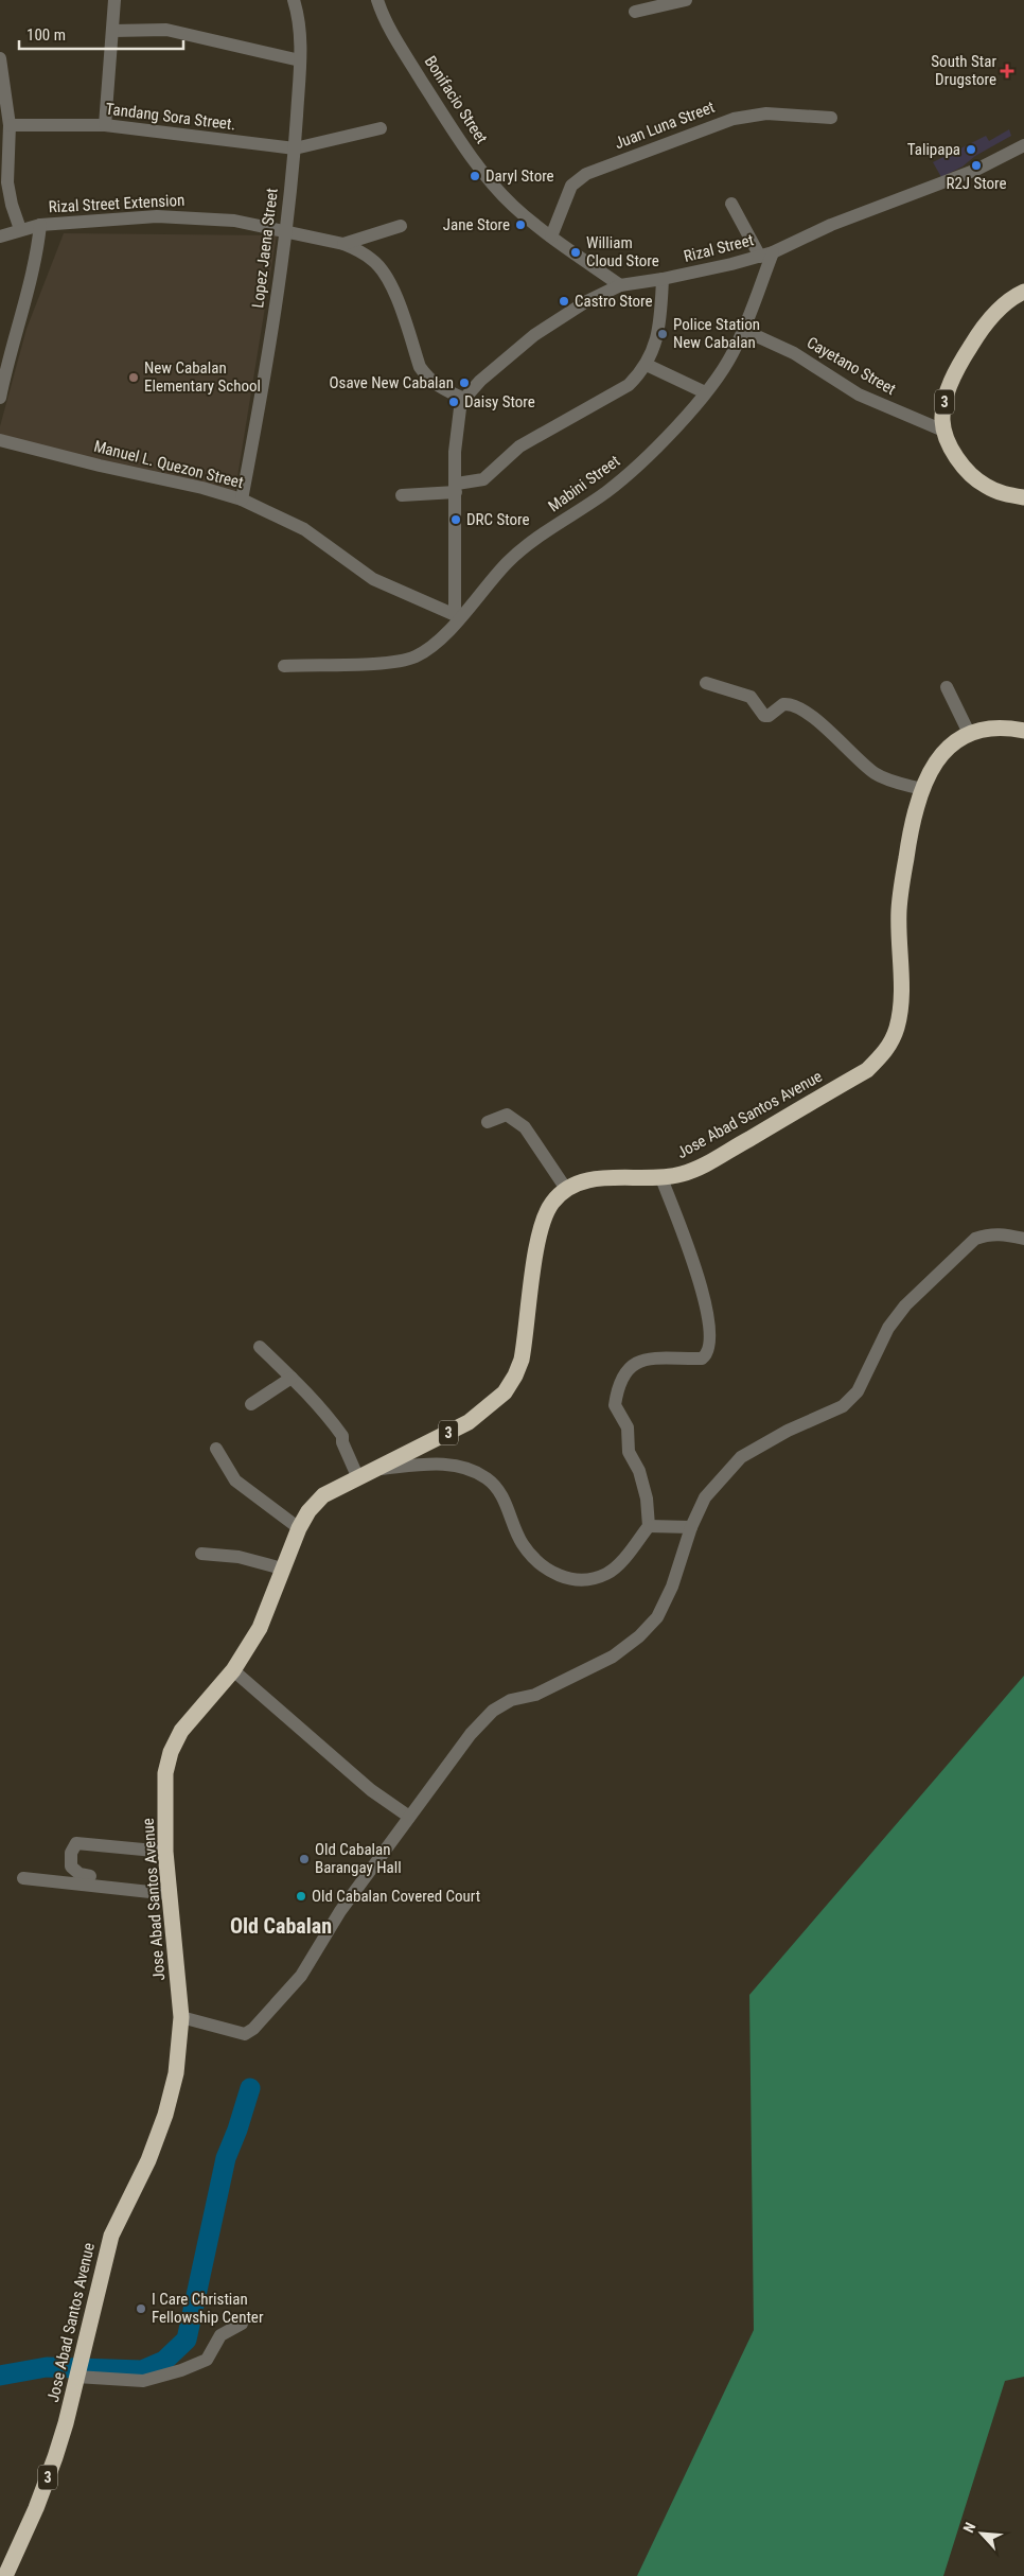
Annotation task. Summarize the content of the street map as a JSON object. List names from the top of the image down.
{
  "streets": {
    "highway": ["3", "Jose Abad Santos Avenue"],
    "street": [
      "Bonifacio Street",
      "Tandang Sora Street.",
      "Juan Luna Street",
      "Rizal Street Extension",
      "Lopez Jaena Street",
      "Rizal Street",
      "Cayetano Street",
      "Manuel L. Quezon Street",
      "Mabini Street"
    ]
  },
  "crossings": [
    ["Bonifacio Street", "Juan Luna Street"],
    ["Bonifacio Street", "Rizal Street"],
    ["Tandang Sora Street.", "Lopez Jaena Street"],
    ["Rizal Street Extension", "Lopez Jaena Street"],
    ["Rizal Street Extension", "Rizal Street"],
    ["Lopez Jaena Street", "Manuel L. Quezon Street"],
    ["Rizal Street", "Manuel L. Quezon Street"],
    ["Rizal Street", "Mabini Street"],
    ["Cayetano Street", "3"],
    ["Cayetano Street", "Mabini Street"],
    ["Manuel L. Quezon Street", "Mabini Street"]
  ],
  "districts": ["Old Cabalan"],
  "places": {
    "health": ["South Star Drugstore"],
    "other": [
      "Talipapa",
      "R2J Store",
      "Daryl Store",
      "Jane Store",
      "William Cloud Store",
      "Castro Store",
      "Police Station New Cabalan",
      "New Cabalan Elementary School",
      "Osave New Cabalan",
      "Daisy Store",
      "DRC Store",
      "Old Cabalan Barangay Hall",
      "Old Cabalan Covered Court",
      "I Care Christian Fellowship Center"
    ]
  },
  "scale_bar": "100 m",
  "north": "top left"
}
